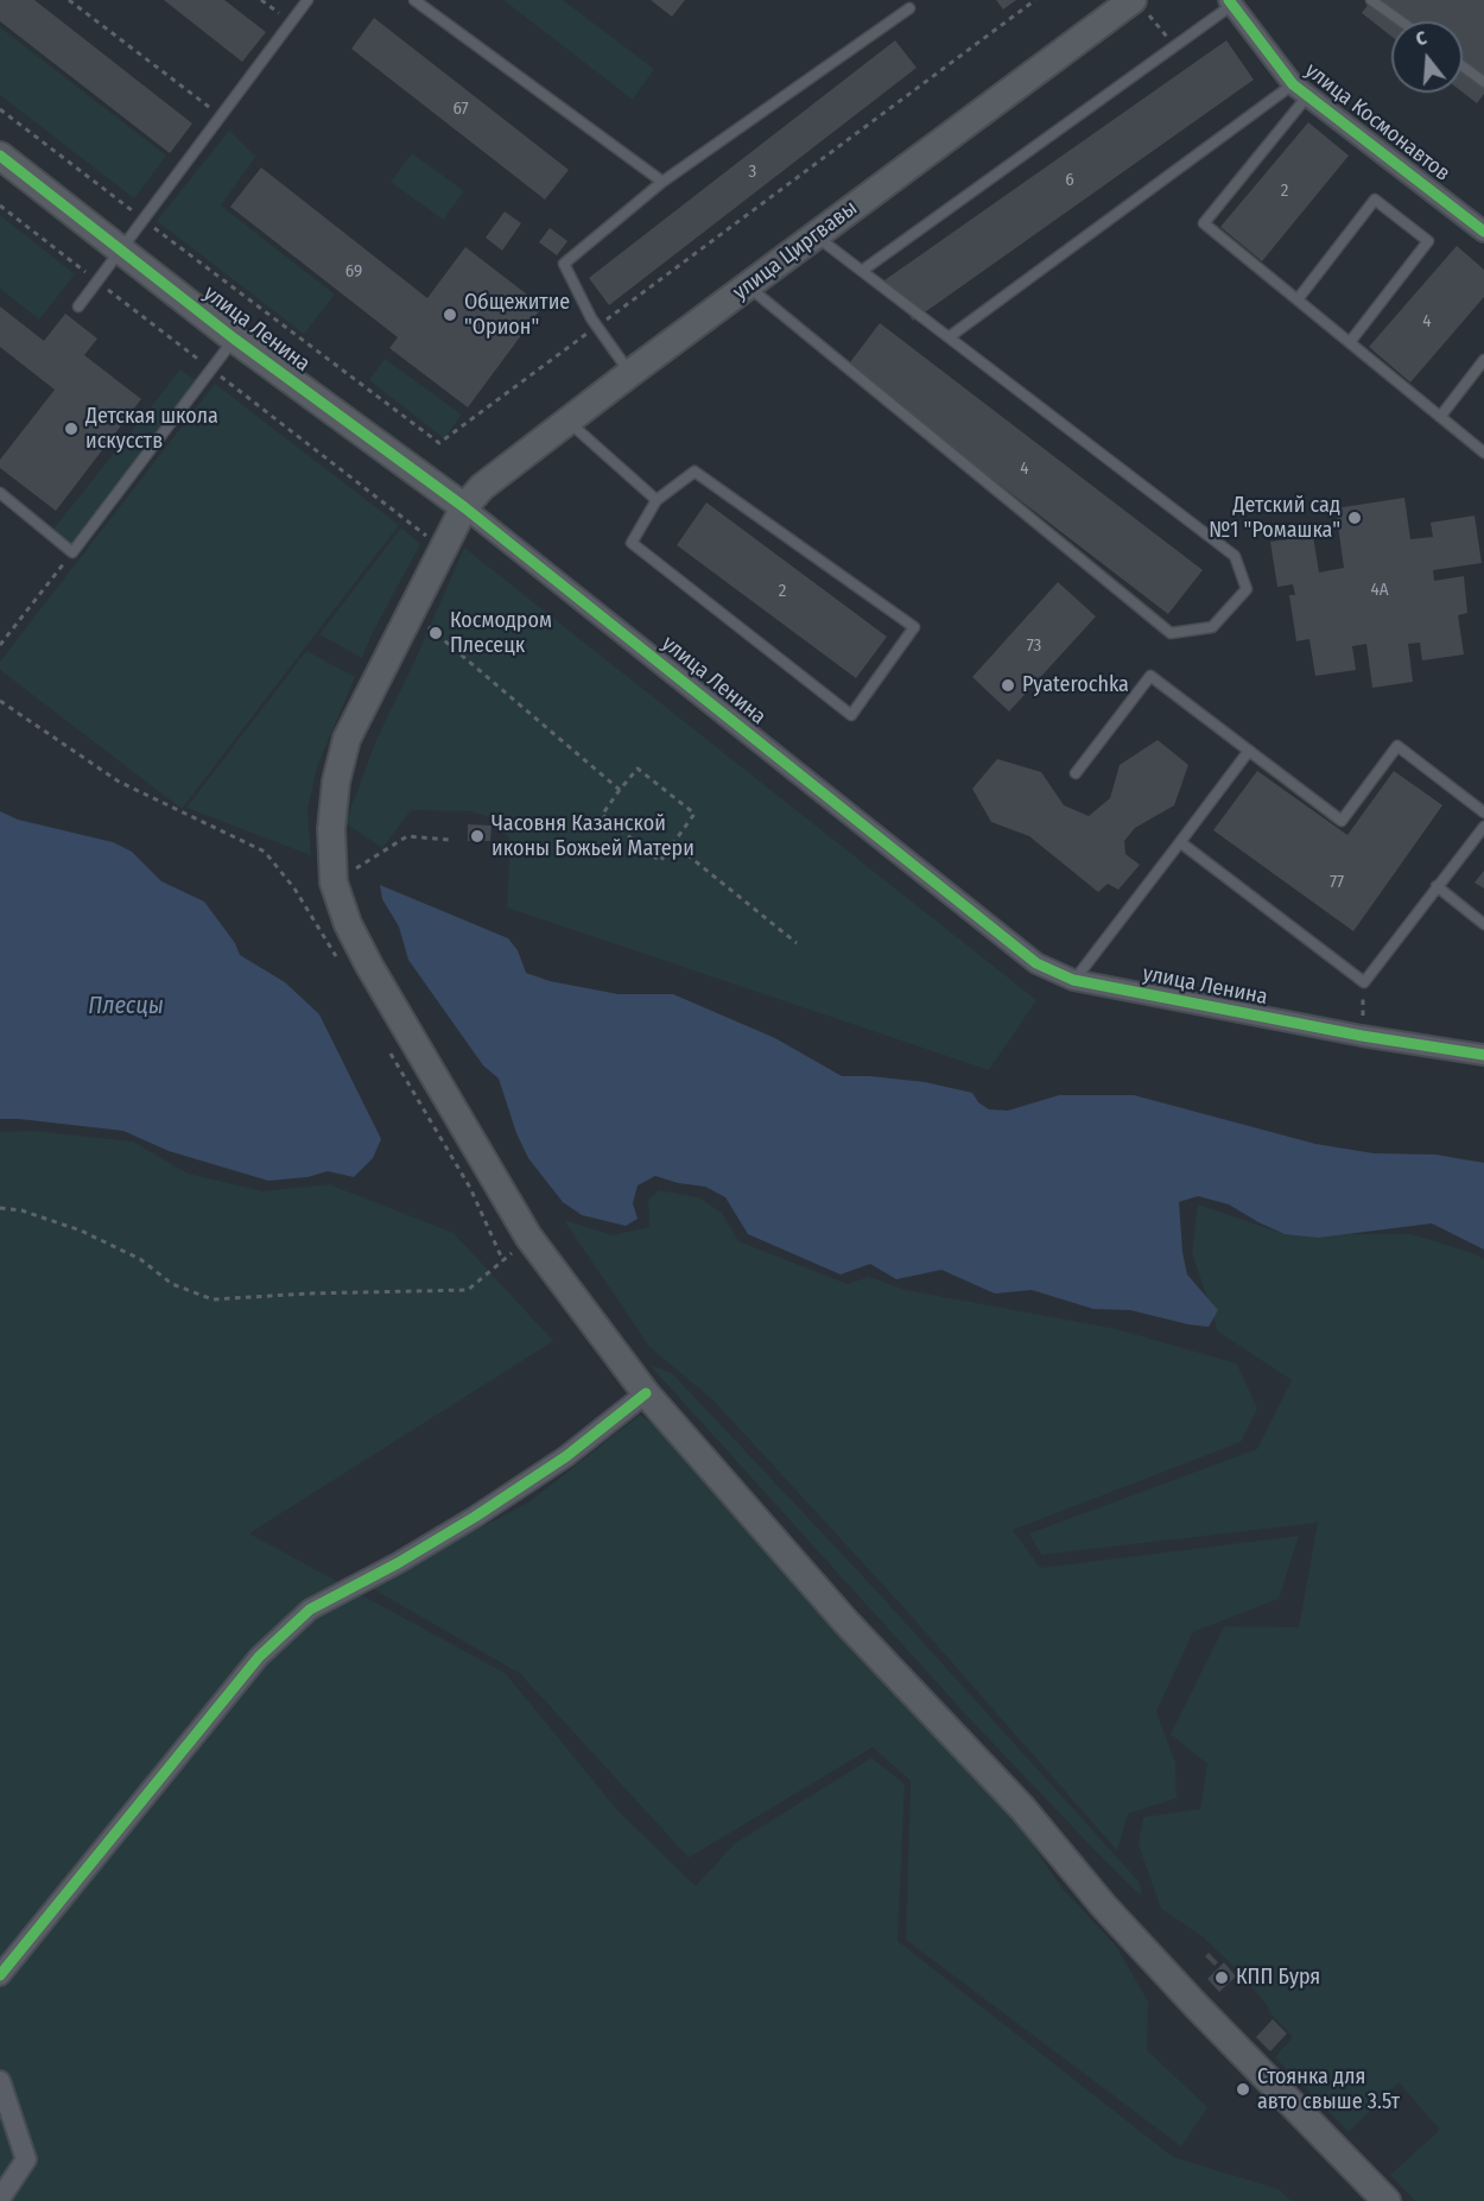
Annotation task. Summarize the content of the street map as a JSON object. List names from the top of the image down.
{
  "streets": {
    "main road": ["улица Циргвавы", "улица Ленина"],
    "street": ["улица Космонавтов"]
  },
  "crossings": [
    ["улица Циргвавы", "улица Ленина"]
  ],
  "water": ["Плесцы"],
  "places": [
    "Общежитие \"Орион\"",
    "Детская школа искусств",
    "Детский сад №1 \"Ромашка\"",
    "Космодром Плесецк",
    "Pyaterochka",
    "Часовня Казанской иконы Божьей Матери",
    "КПП Буря",
    "Стоянка для авто свыше 3.5т"
  ],
  "house_numbers": [
    "67",
    "3",
    "6",
    "2",
    "69",
    "4",
    "4",
    "4А",
    "2",
    "73",
    "77"
  ],
  "north": "top"
}
